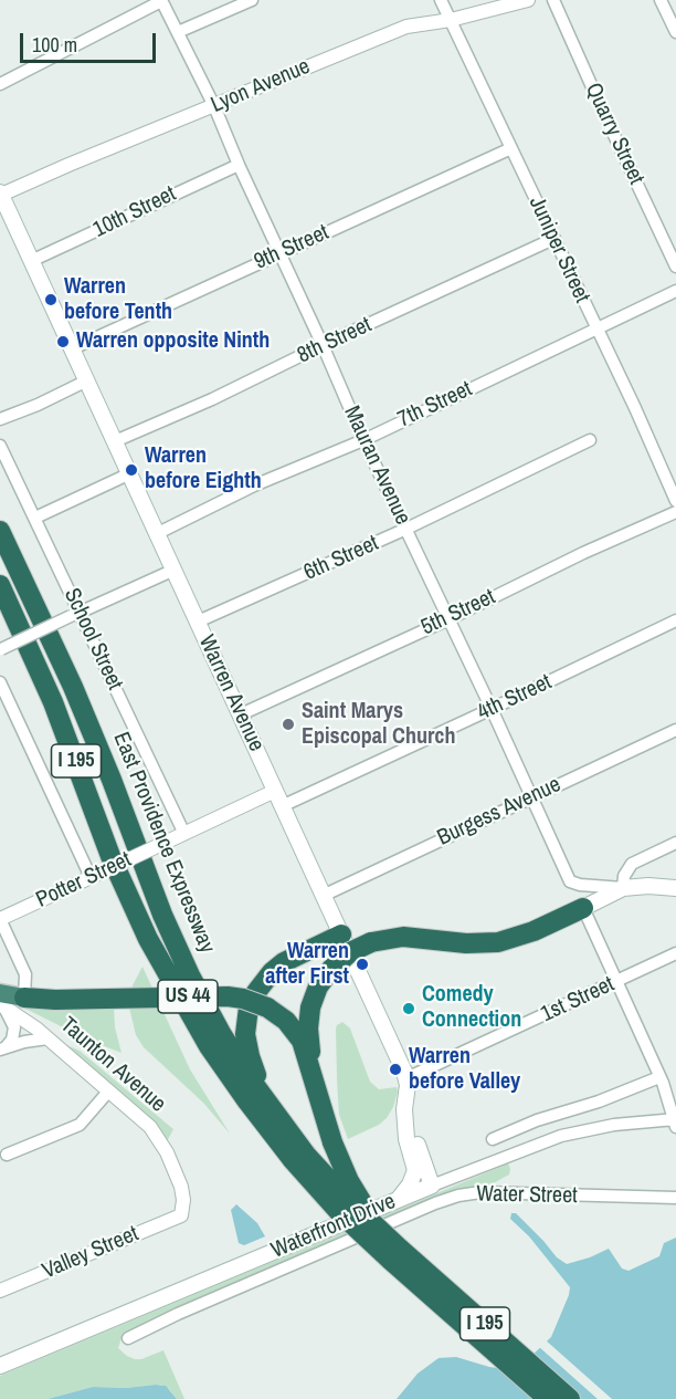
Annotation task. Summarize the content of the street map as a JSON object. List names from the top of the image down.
{
  "streets": {
    "highway": ["I 195", "East Providence Expressway", "US 44"],
    "main road": ["Warren Avenue", "Waterfront Drive"],
    "street": [
      "Lyon Avenue",
      "Quarry Street",
      "10th Street",
      "9th Street",
      "Juniper Street",
      "8th Street",
      "7th Street",
      "Mauran Avenue",
      "6th Street",
      "5th Street",
      "School Street",
      "4th Street",
      "Burgess Avenue",
      "Potter Street",
      "1st Street",
      "Taunton Avenue",
      "Water Street",
      "Valley Street"
    ]
  },
  "crossings": [
    ["Lyon Avenue", "Juniper Street"],
    ["Lyon Avenue", "Mauran Avenue"],
    ["Lyon Avenue", "Warren Avenue"],
    ["10th Street", "Mauran Avenue"],
    ["10th Street", "Warren Avenue"],
    ["9th Street", "Juniper Street"],
    ["9th Street", "Mauran Avenue"],
    ["9th Street", "Warren Avenue"],
    ["Juniper Street", "8th Street"],
    ["Juniper Street", "7th Street"],
    ["8th Street", "Mauran Avenue"],
    ["8th Street", "Warren Avenue"],
    ["7th Street", "Mauran Avenue"],
    ["7th Street", "Warren Avenue"],
    ["Mauran Avenue", "6th Street"],
    ["Mauran Avenue", "5th Street"],
    ["Mauran Avenue", "4th Street"],
    ["Mauran Avenue", "Burgess Avenue"],
    ["6th Street", "Warren Avenue"],
    ["5th Street", "Warren Avenue"],
    ["School Street", "Potter Street"],
    ["Warren Avenue", "4th Street"],
    ["Warren Avenue", "Burgess Avenue"],
    ["Warren Avenue", "Potter Street"],
    ["Warren Avenue", "1st Street"],
    ["East Providence Expressway", "US 44"],
    ["Taunton Avenue", "Valley Street"]
  ],
  "places": [
    "Warren before Tenth",
    "Warren opposite Ninth",
    "Warren before Eighth",
    "Saint Marys Episcopal Church",
    "Warren after First",
    "Comedy Connection",
    "Warren before Valley"
  ],
  "scale_bar": "100 m"
}
